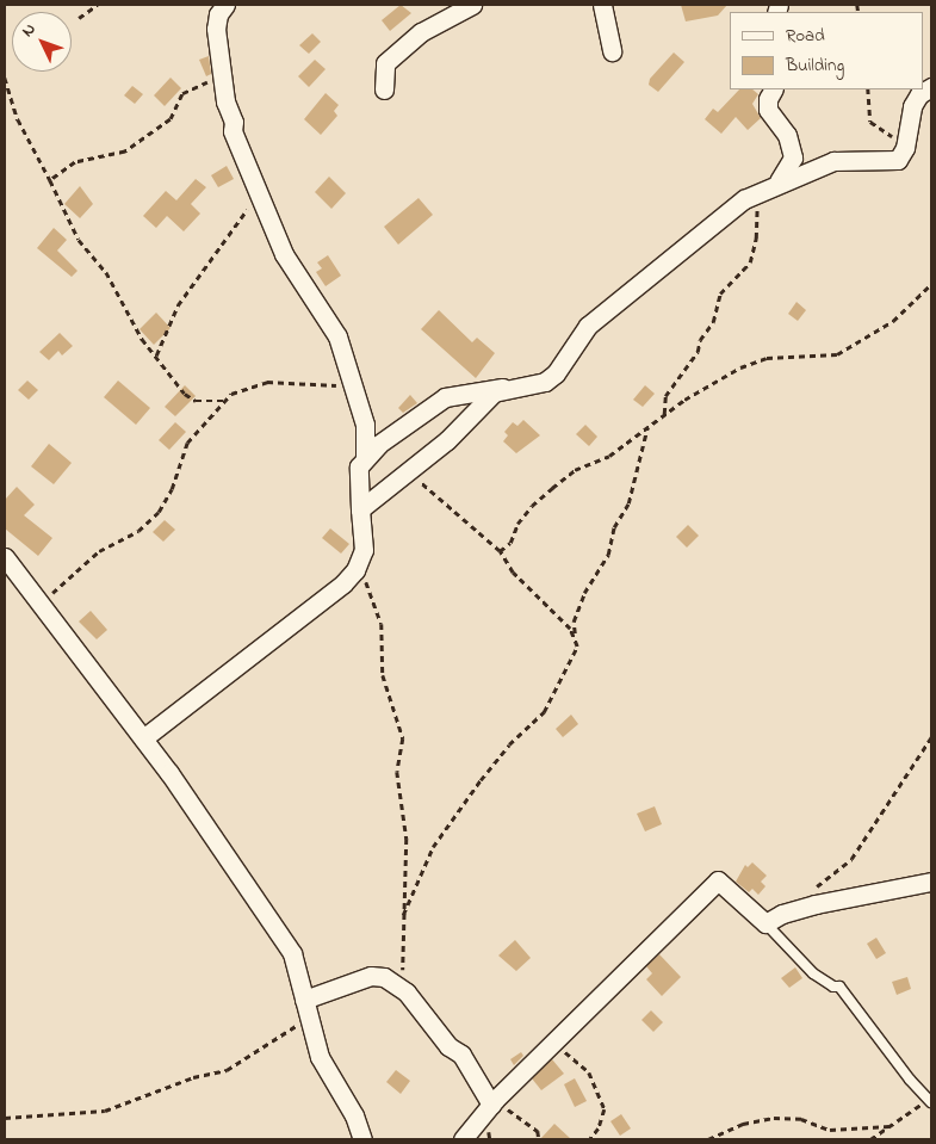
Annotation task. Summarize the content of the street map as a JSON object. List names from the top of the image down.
{
  "legend": ["Road", "Building"],
  "north": "top left"
}
